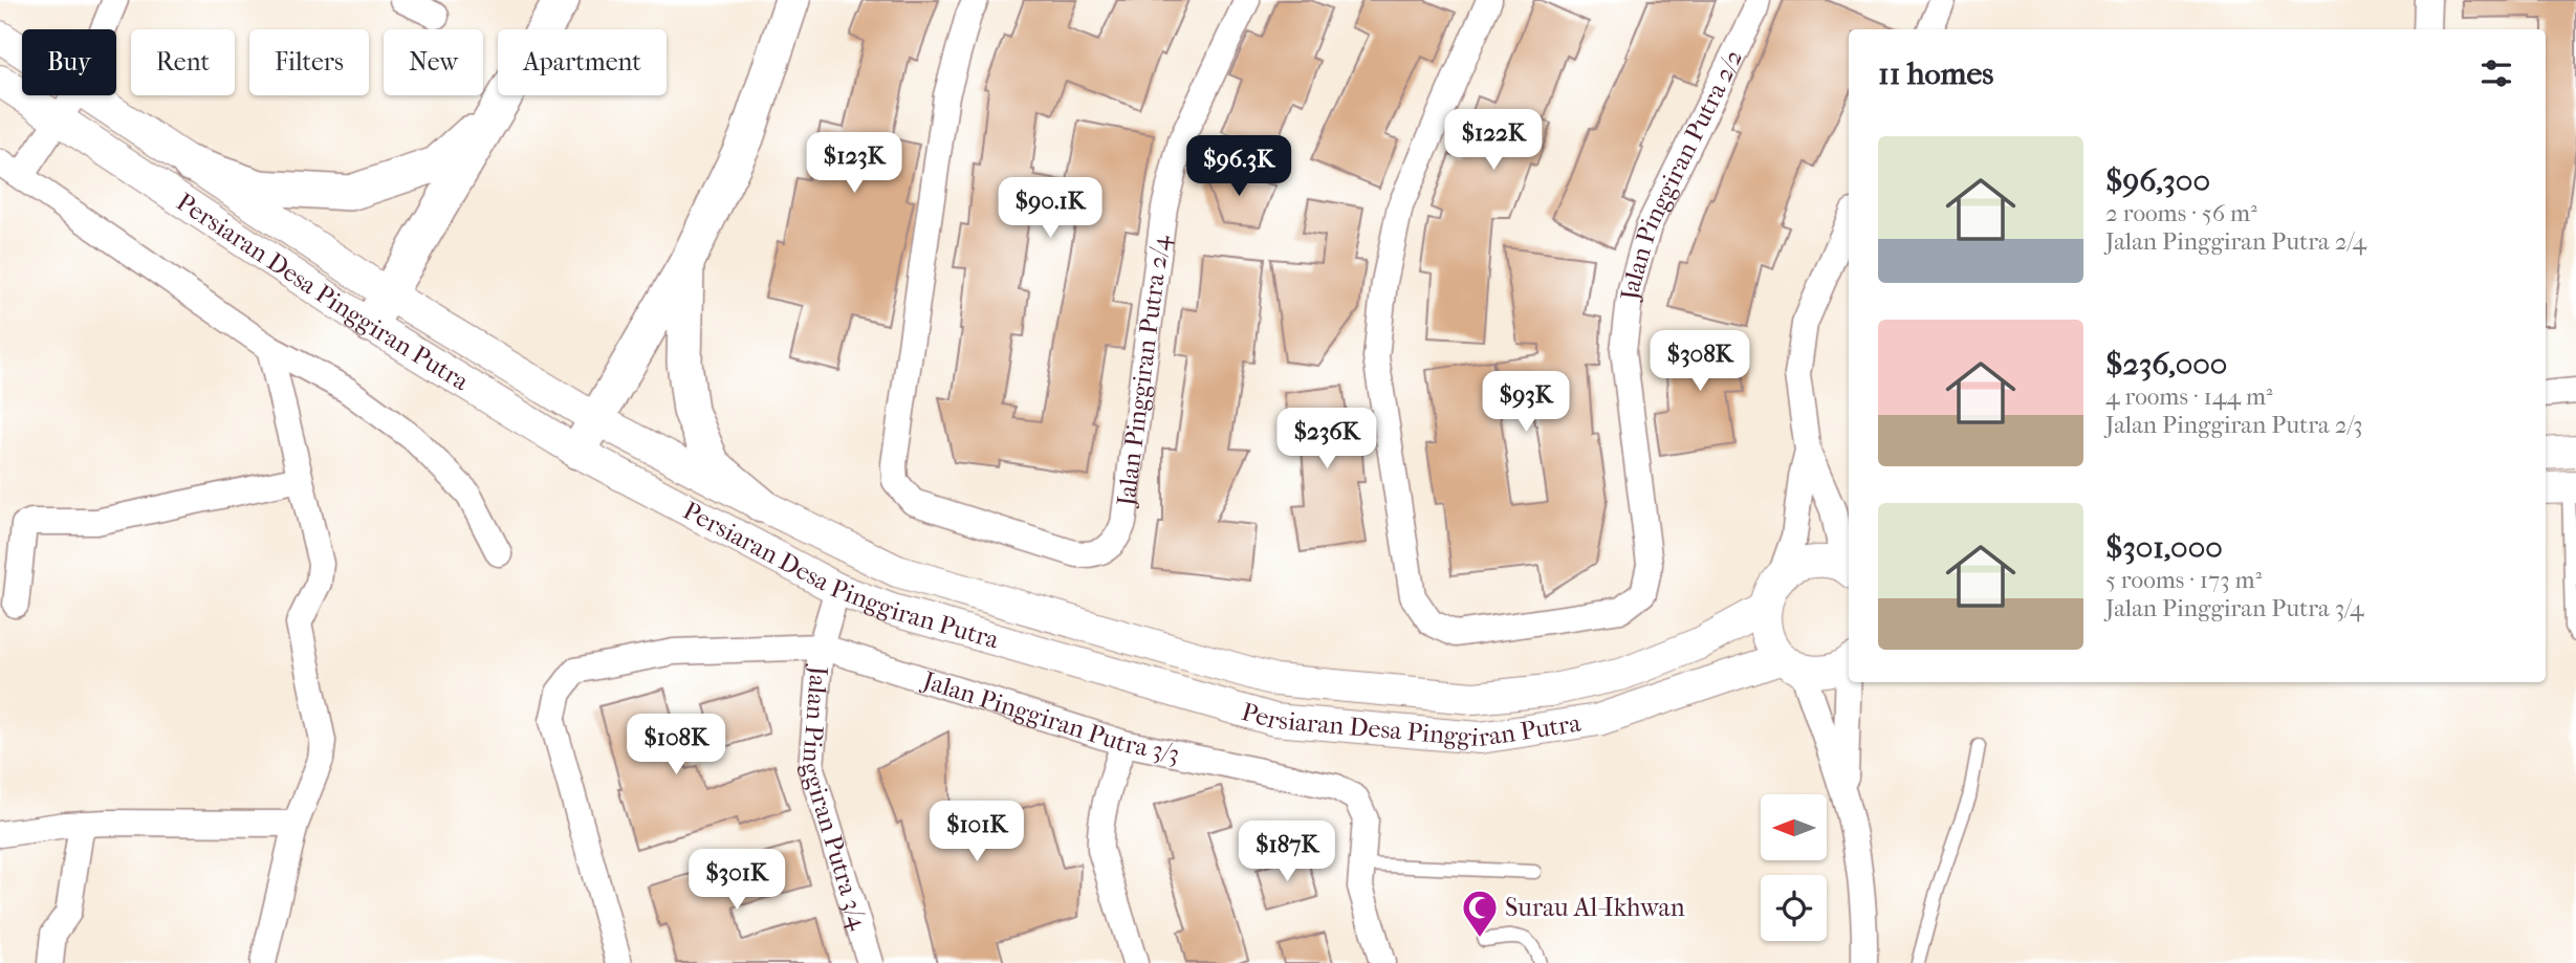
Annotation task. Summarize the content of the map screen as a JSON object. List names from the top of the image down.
{
  "streets": {
    "street": [
      "Jalan Pinggiran Putra 2/2",
      "Persiaran Desa Pinggiran Putra",
      "Jalan Pinggiran Putra 2/4",
      "Jalan Pinggiran Putra 3/3",
      "Jalan Pinggiran Putra 3/4"
    ]
  },
  "crossings": [
    ["Persiaran Desa Pinggiran Putra", "Jalan Pinggiran Putra 3/4"],
    ["Jalan Pinggiran Putra 3/3", "Jalan Pinggiran Putra 3/4"]
  ],
  "places": {
    "mosque": ["Surau Al-Ikhwan"]
  },
  "north": "left",
  "page": {
    "chip": [
      "Buy",
      "Rent",
      "Filters",
      "New",
      "Apartment"
    ],
    "heading": "11 homes",
    "price": [
      "$122K",
      "$123K",
      "$96.3K",
      "$90.1K",
      "$308K",
      "$93K",
      "$236K",
      "$108K",
      "$101K",
      "$187K",
      "$301K"
    ],
    "list": [
      {
        "name": "$96,300",
        "note": "2 rooms · 56 m² · Jalan Pinggiran Putra 2/4"
      },
      {
        "name": "$236,000",
        "note": "4 rooms · 144 m² · Jalan Pinggiran Putra 2/3"
      },
      {
        "name": "$301,000",
        "note": "5 rooms · 173 m² · Jalan Pinggiran Putra 3/4"
      }
    ]
  }
}
